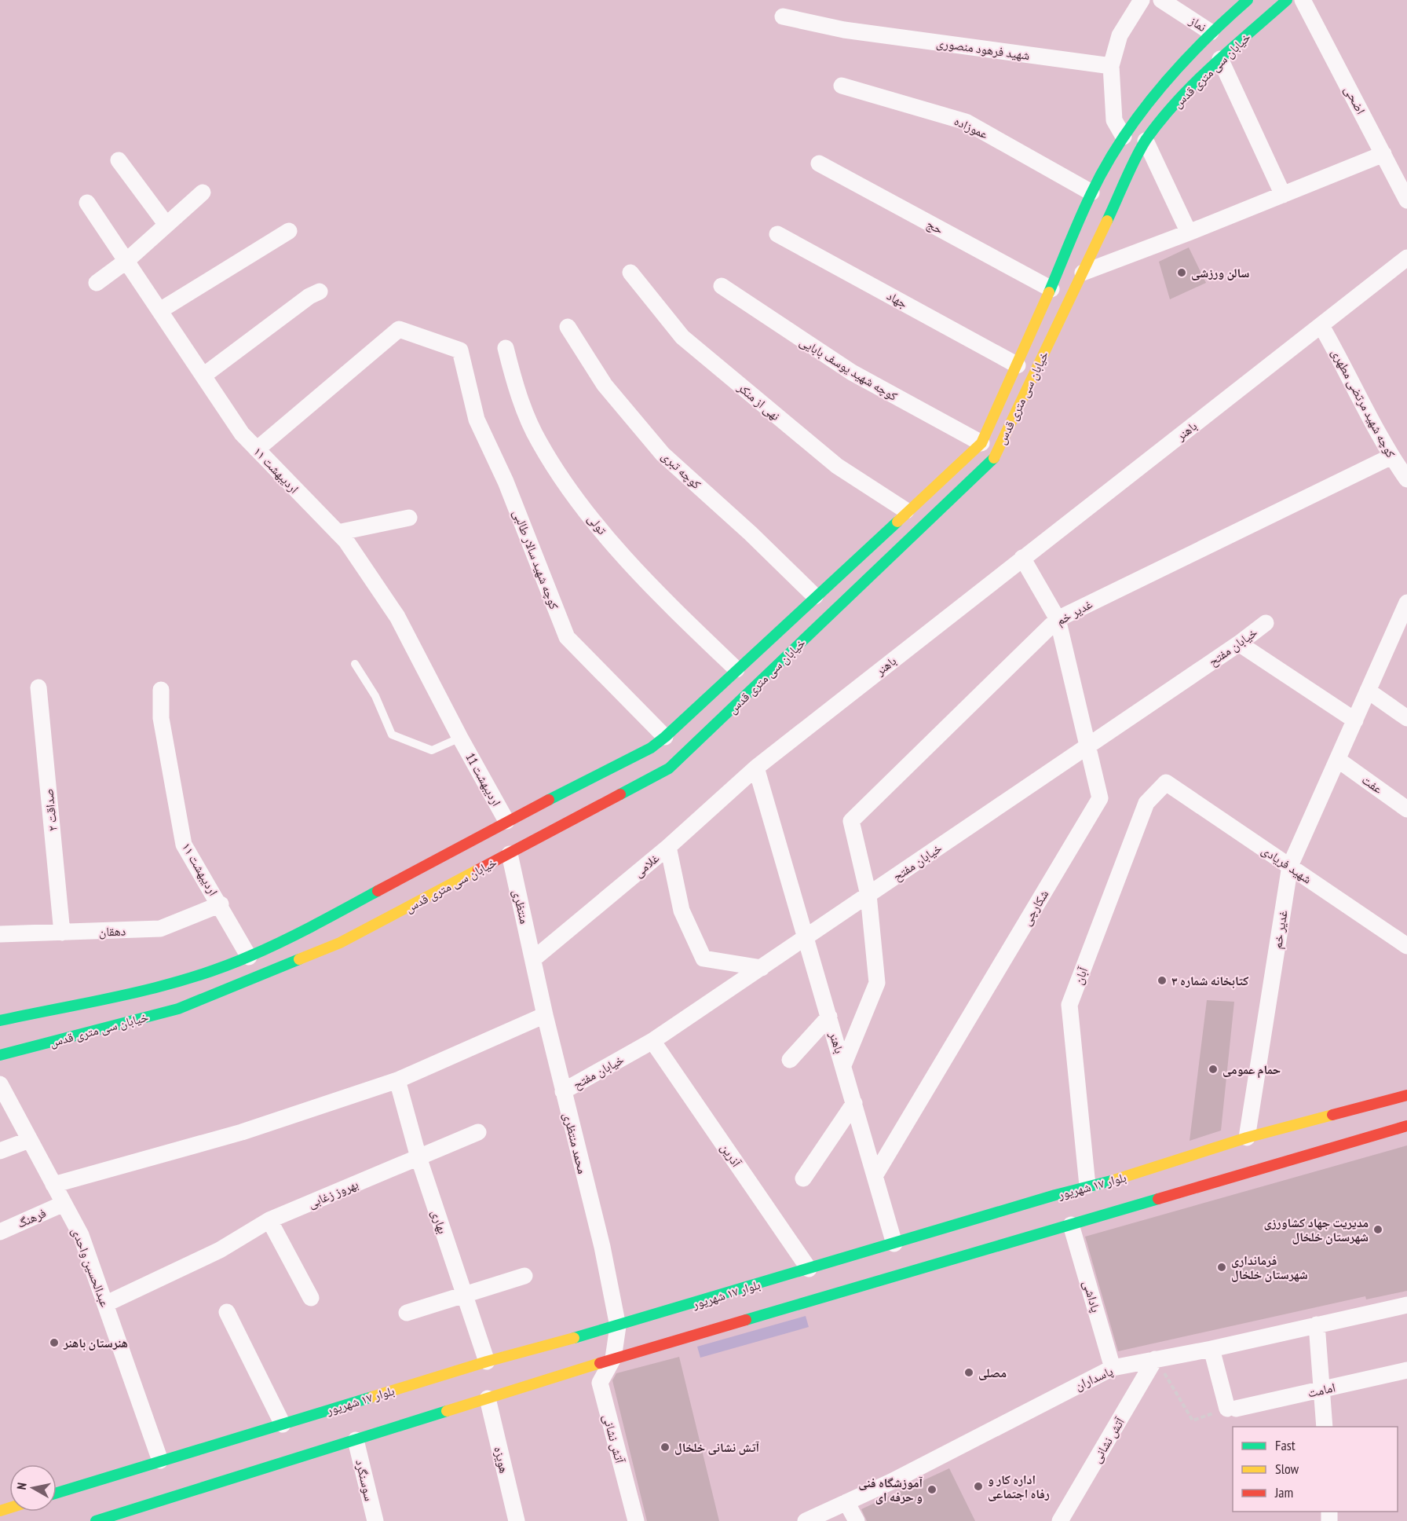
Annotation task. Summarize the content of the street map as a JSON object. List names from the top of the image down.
{
  "streets": {
    "main road": ["خیابان سی متری قدس", "بلوار ١٧ شهریور"],
    "street": [
      "نماز",
      "شهید فرهود منصوری",
      "اضحی",
      "عموزاده",
      "حج",
      "جهاد",
      "کوچه شهید یوسف بابایی",
      "نهی از منکر",
      "کوچه شهید مرتضی مطهری",
      "باهنر",
      "۱۱ اردیبهشت",
      "کوچه تبری",
      "تولی",
      "کوچه شهید سالار طالبی",
      "غدیر خم",
      "خیابان مفتح",
      "11 اردیبهشت",
      "عفت",
      "صداقت ۲",
      "شهید فریادی",
      "غلامی",
      "منتظری",
      "شکارچی",
      "دهقان",
      "آبان",
      "محمد منتظری",
      "آذرین",
      "بهروز زغابی",
      "فرهنگ",
      "بهاری",
      "عبدالحسین واحدی",
      "پاداشی",
      "پاسداران",
      "امامت",
      "آتش نشانی",
      "هویزه",
      "سوسنگرد"
    ]
  },
  "crossings": [
    ["نماز", "خیابان سی متری قدس"],
    ["خیابان سی متری قدس", "عموزاده"],
    ["خیابان سی متری قدس", "حج"],
    ["خیابان سی متری قدس", "جهاد"],
    ["خیابان سی متری قدس", "کوچه شهید یوسف بابایی"],
    ["خیابان سی متری قدس", "نهی از منکر"],
    ["خیابان سی متری قدس", "۱۱ اردیبهشت"],
    ["خیابان سی متری قدس", "کوچه تبری"],
    ["خیابان سی متری قدس", "تولی"],
    ["خیابان سی متری قدس", "کوچه شهید سالار طالبی"],
    ["خیابان سی متری قدس", "11 اردیبهشت"],
    ["خیابان سی متری قدس", "منتظری"],
    ["کوچه شهید مرتضی مطهری", "باهنر"],
    ["کوچه شهید مرتضی مطهری", "غدیر خم"],
    ["باهنر", "خیابان مفتح"],
    ["باهنر", "غلامی"],
    ["باهنر", "شکارچی"],
    ["باهنر", "بلوار ١٧ شهریور"],
    ["۱۱ اردیبهشت", "کوچه شهید سالار طالبی"],
    ["۱۱ اردیبهشت", "11 اردیبهشت"],
    ["۱۱ اردیبهشت", "دهقان"],
    ["غدیر خم", "خیابان مفتح"],
    ["غدیر خم", "عفت"],
    ["غدیر خم", "شهید فریادی"],
    ["غدیر خم", "شکارچی"],
    ["غدیر خم", "بلوار ١٧ شهریور"],
    ["خیابان مفتح", "شکارچی"],
    ["خیابان مفتح", "محمد منتظری"],
    ["خیابان مفتح", "آذرین"],
    ["صداقت ۲", "دهقان"],
    ["شهید فریادی", "آبان"],
    ["غلامی", "منتظری"],
    ["غلامی", "محمد منتظری"],
    ["منتظری", "محمد منتظری"],
    ["آبان", "بلوار ١٧ شهریور"],
    ["محمد منتظری", "بلوار ١٧ شهریور"],
    ["محمد منتظری", "آتش نشانی"],
    ["آذرین", "بلوار ١٧ شهریور"],
    ["بلوار ١٧ شهریور", "بهاری"],
    ["بلوار ١٧ شهریور", "عبدالحسین واحدی"],
    ["بهروز زغابی", "بهاری"],
    ["بهروز زغابی", "عبدالحسین واحدی"],
    ["فرهنگ", "عبدالحسین واحدی"],
    ["پاداشی", "پاسداران"],
    ["پاسداران", "آتش نشانی"]
  ],
  "places": [
    "سالن ورزشی",
    "کتابخانه شماره ۳",
    "حمام عمومی",
    "مدیریت جهاد کشاورزی شهرستان خلخال",
    "فرمانداری شهرستان خلخال",
    "هنرستان باهنر",
    "مصلی",
    "آتش نشانی خلخال",
    "اداره کار و رفاه اجتماعی",
    "آموزشگاه فنی و حرفه ای"
  ],
  "legend": ["Fast", "Slow", "Jam"],
  "north": "left"
}
